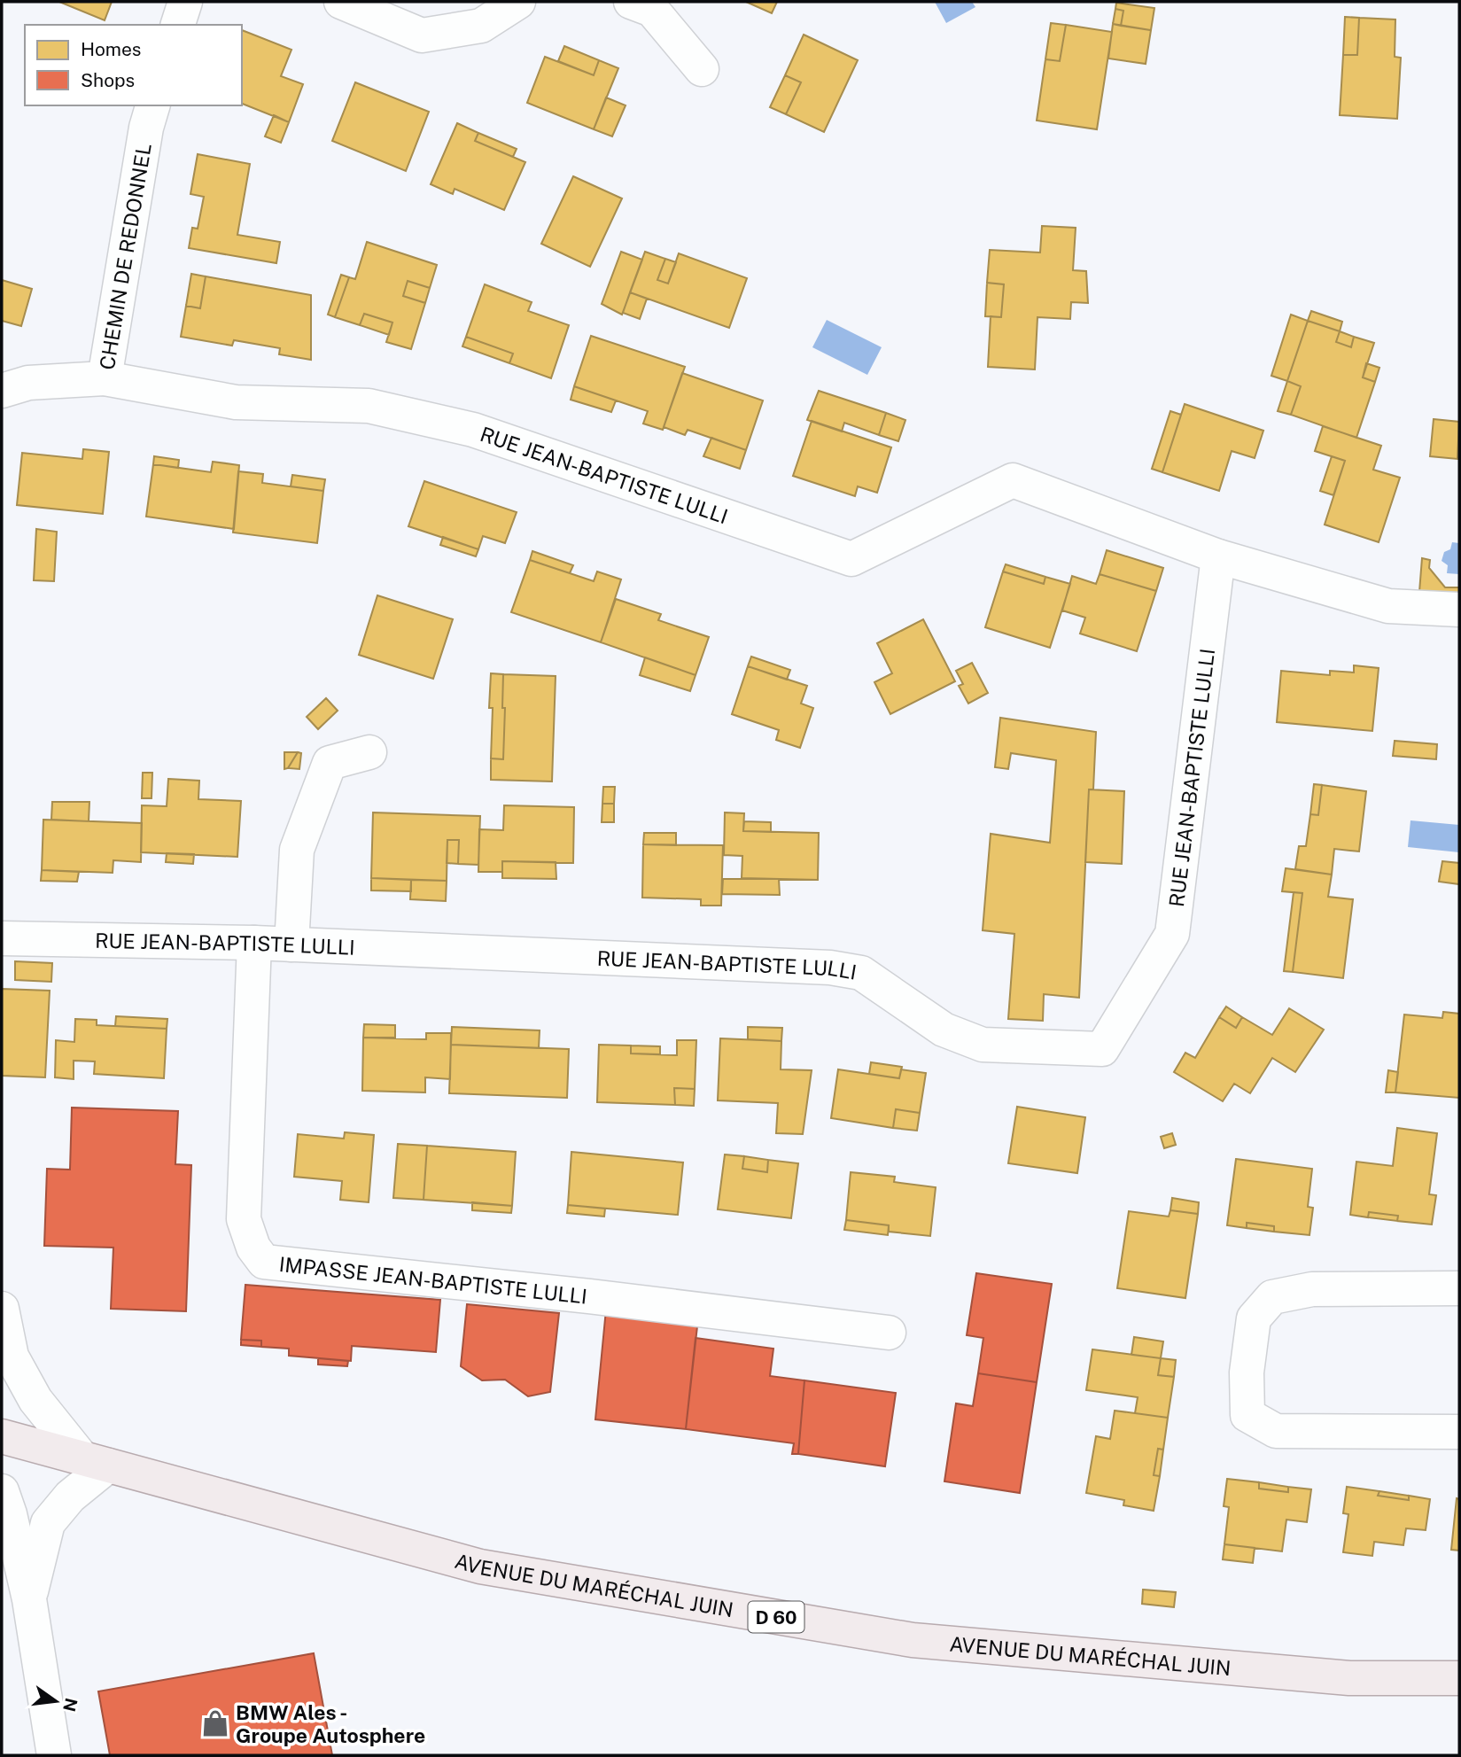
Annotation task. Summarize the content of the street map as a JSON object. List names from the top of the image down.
{
  "streets": {
    "main road": ["AVENUE DU MARÉCHAL JUIN", "D 60"],
    "street": ["CHEMIN DE REDONNEL", "RUE JEAN-BAPTISTE LULLI", "IMPASSE JEAN-BAPTISTE LULLI"]
  },
  "crossings": [
    ["CHEMIN DE REDONNEL", "RUE JEAN-BAPTISTE LULLI"],
    ["RUE JEAN-BAPTISTE LULLI", "IMPASSE JEAN-BAPTISTE LULLI"]
  ],
  "places": {
    "shop": ["BMW Ales - Groupe Autosphere"]
  },
  "legend": ["Homes", "Shops"],
  "north": "right"
}
